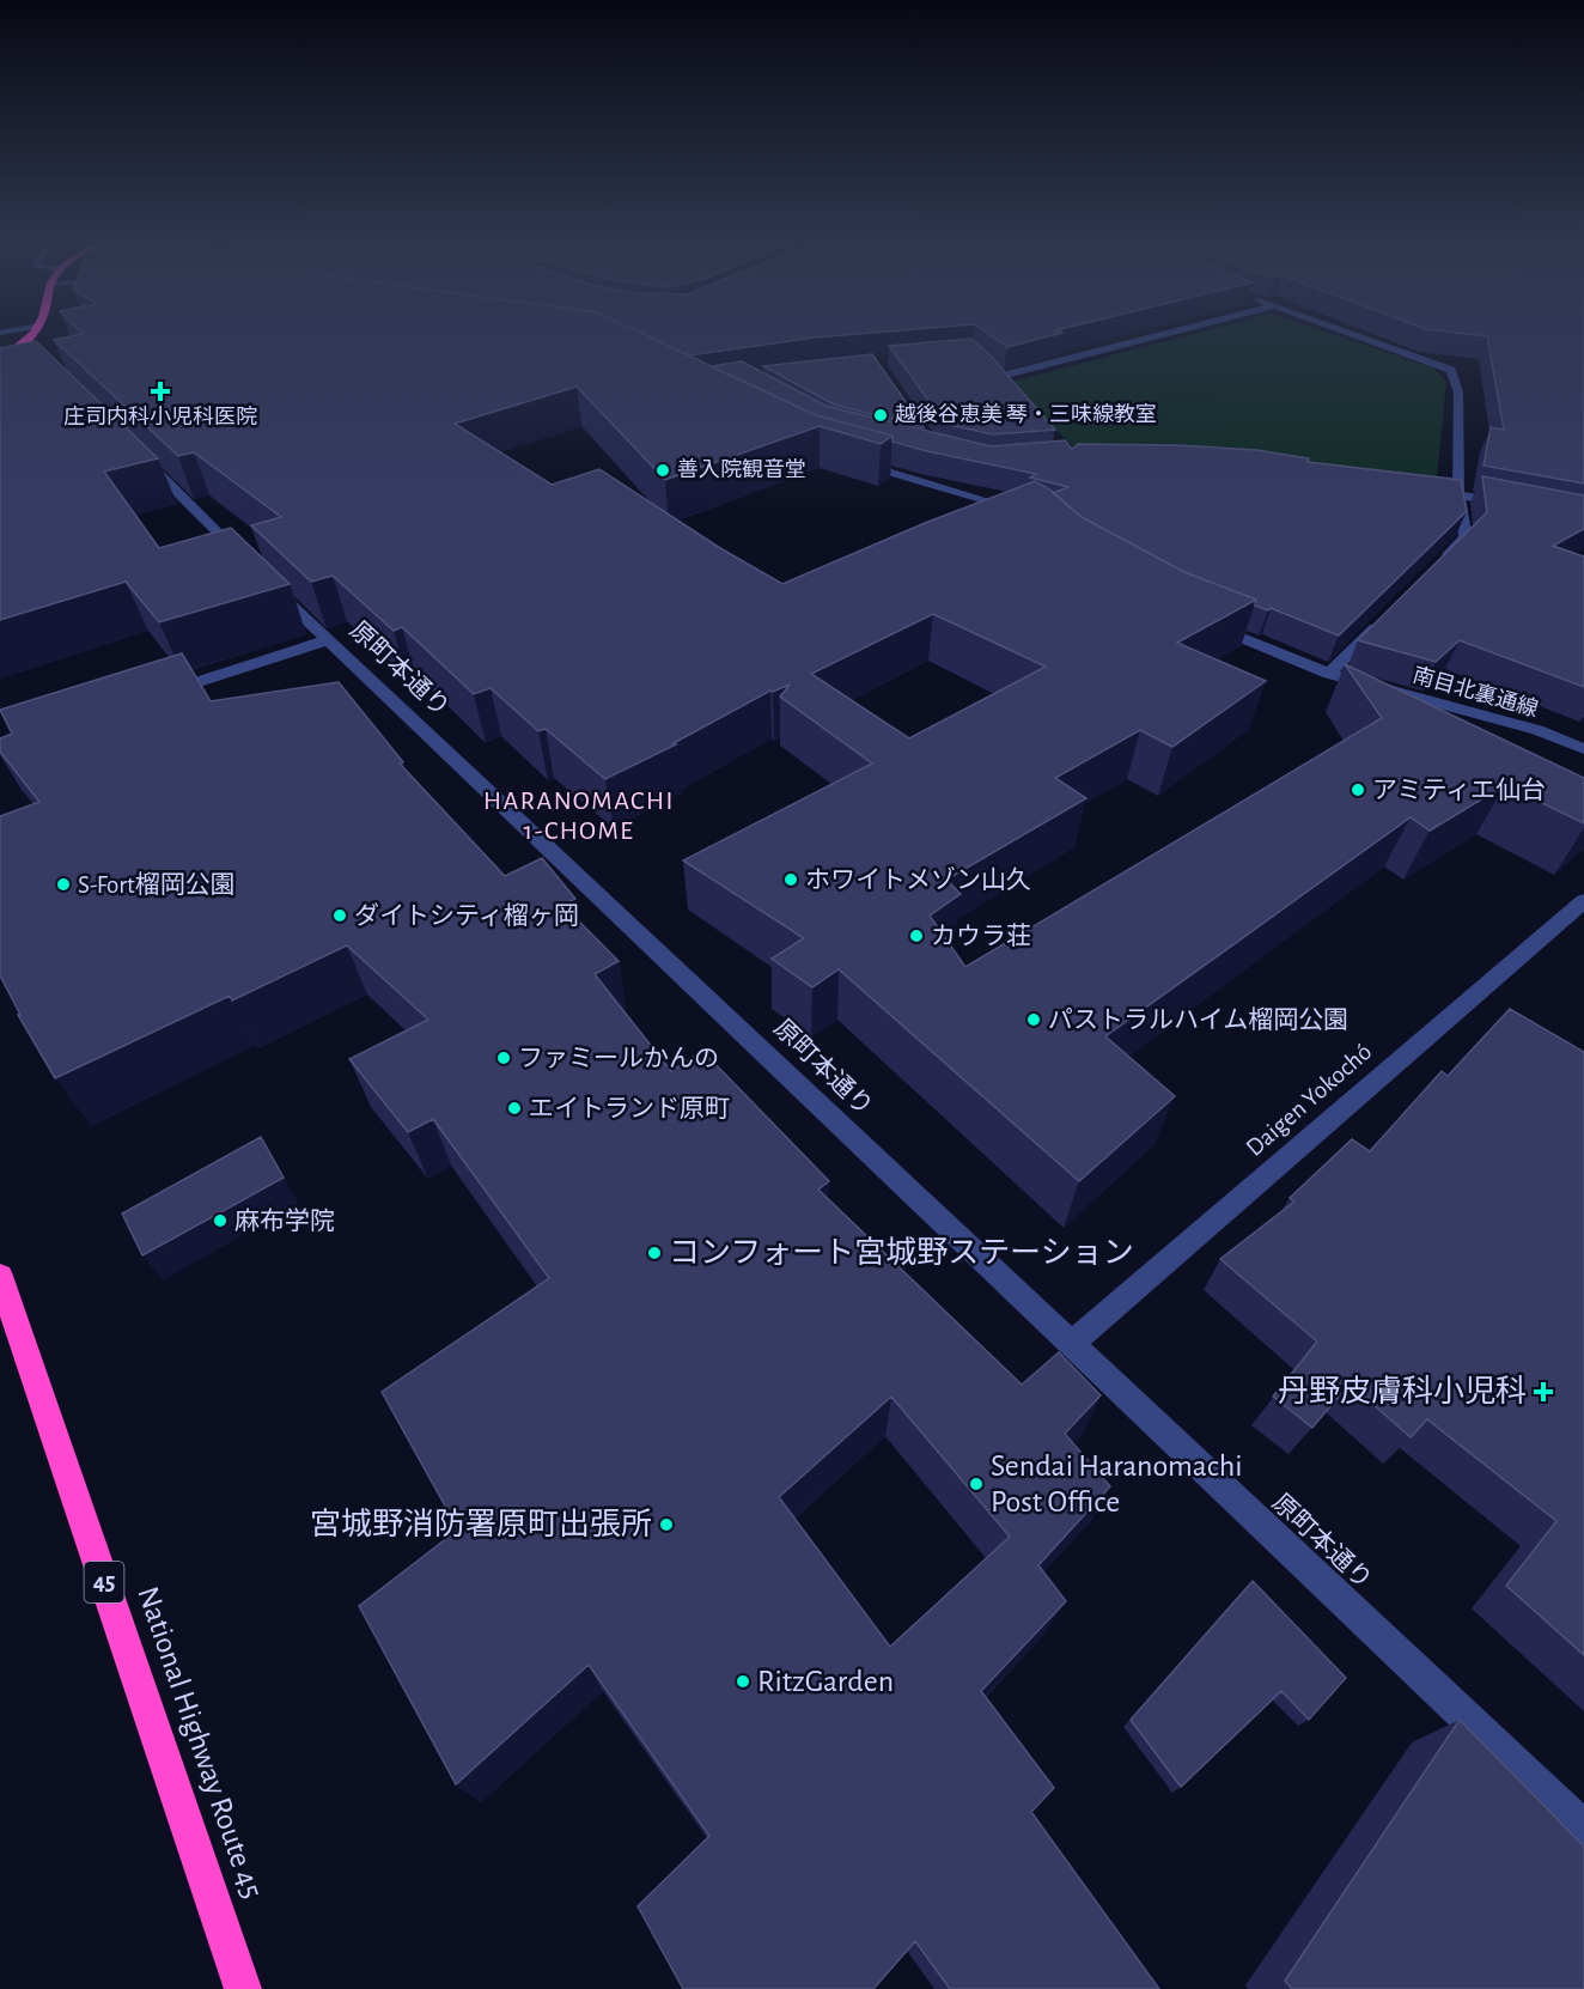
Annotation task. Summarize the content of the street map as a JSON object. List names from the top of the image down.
{
  "streets": {
    "highway": ["45", "National Highway Route 45"],
    "street": ["原町本通り", "南目北裏通線", "Daigen Yokochó"]
  },
  "crossings": [
    ["原町本通り", "Daigen Yokochó"]
  ],
  "districts": ["HARANOMACHI 1-CHOME"],
  "places": {
    "health": ["庄司内科小児科医院", "丹野皮膚科小児科"],
    "other": [
      "越後谷恵美 琴・三味線教室",
      "善入院観音堂",
      "アミティエ仙台",
      "ホワイトメゾン山久",
      "S-Fort榴岡公園",
      "ダイトシティ榴ヶ岡",
      "カウラ荘",
      "パストラルハイム榴岡公園",
      "ファミールかんの",
      "エイトランド原町",
      "麻布学院",
      "コンフォート宮城野ステーション",
      "Sendai Haranomachi Post Office",
      "宮城野消防署原町出張所",
      "RitzGarden"
    ]
  }
}
